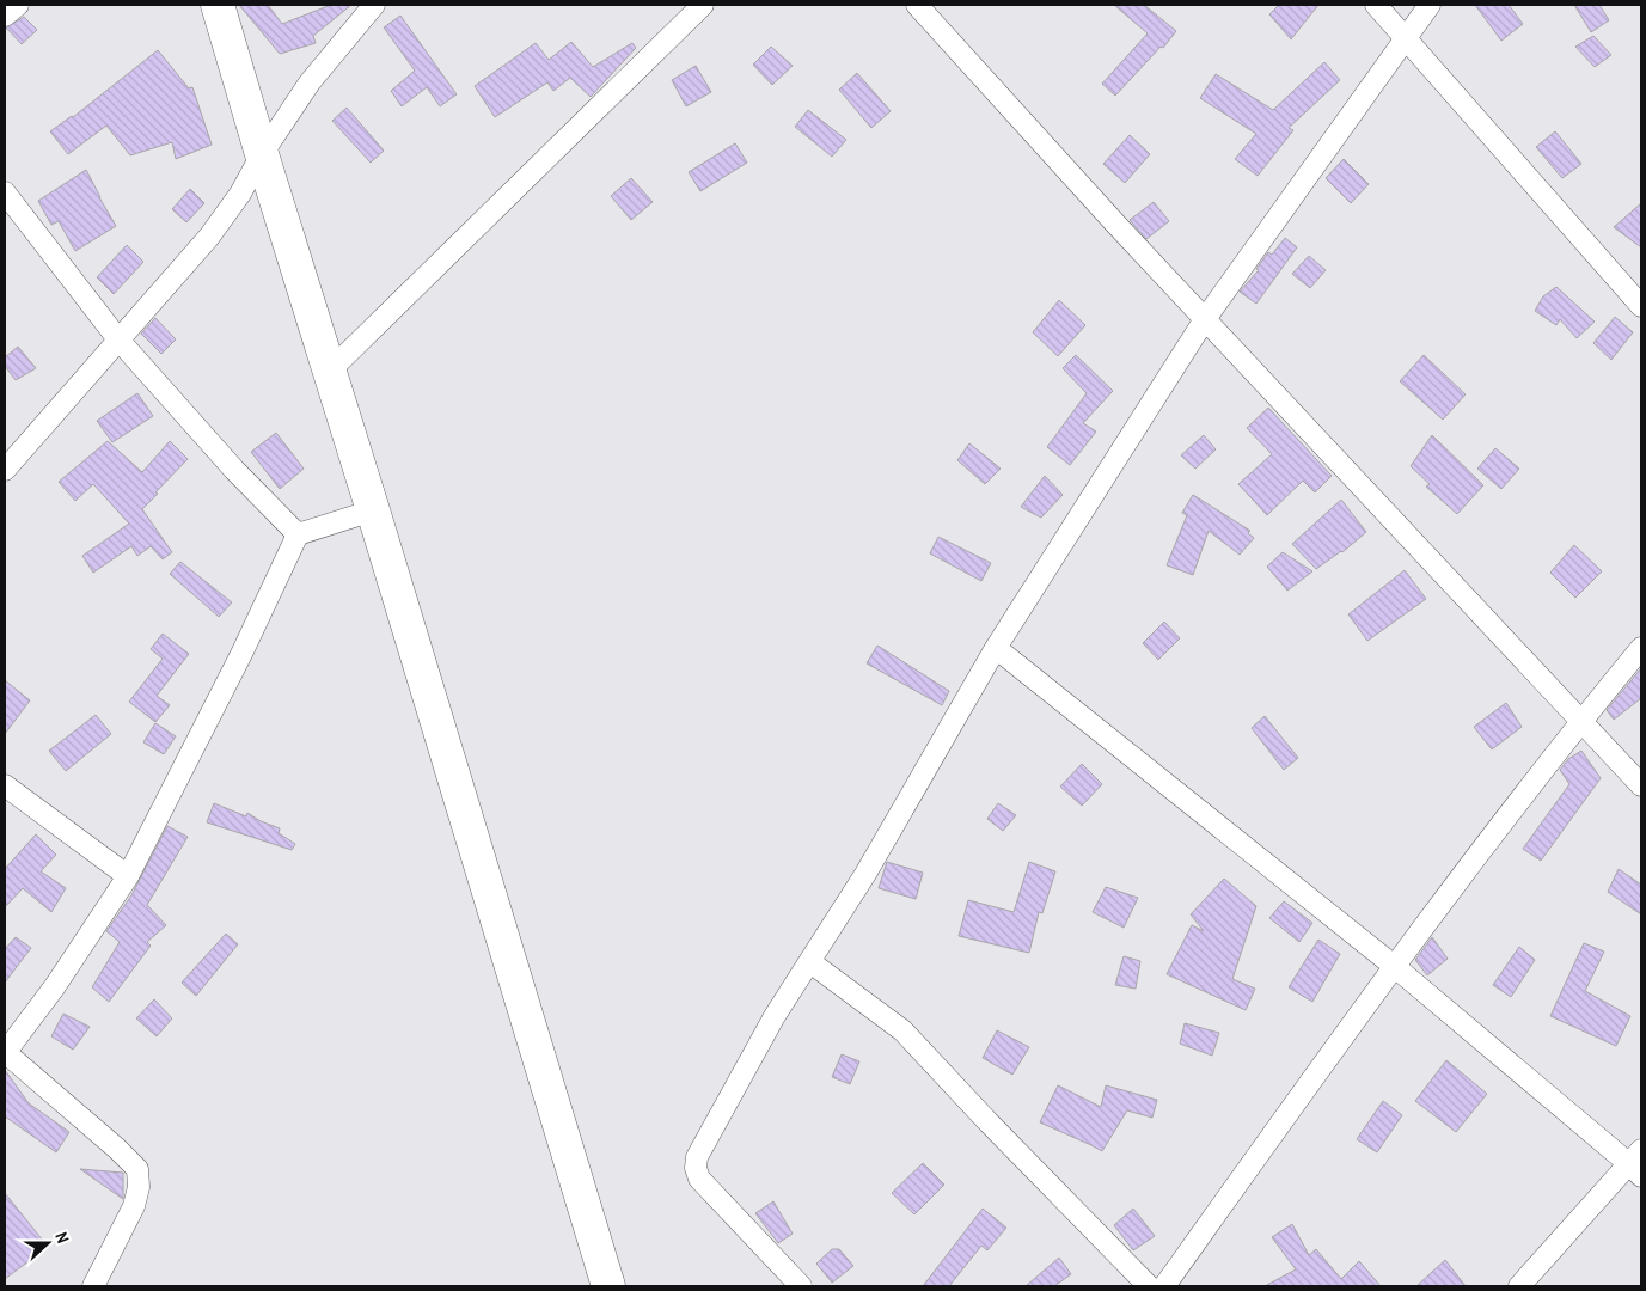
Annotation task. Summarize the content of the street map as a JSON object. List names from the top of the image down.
{
  "north": "right"
}
